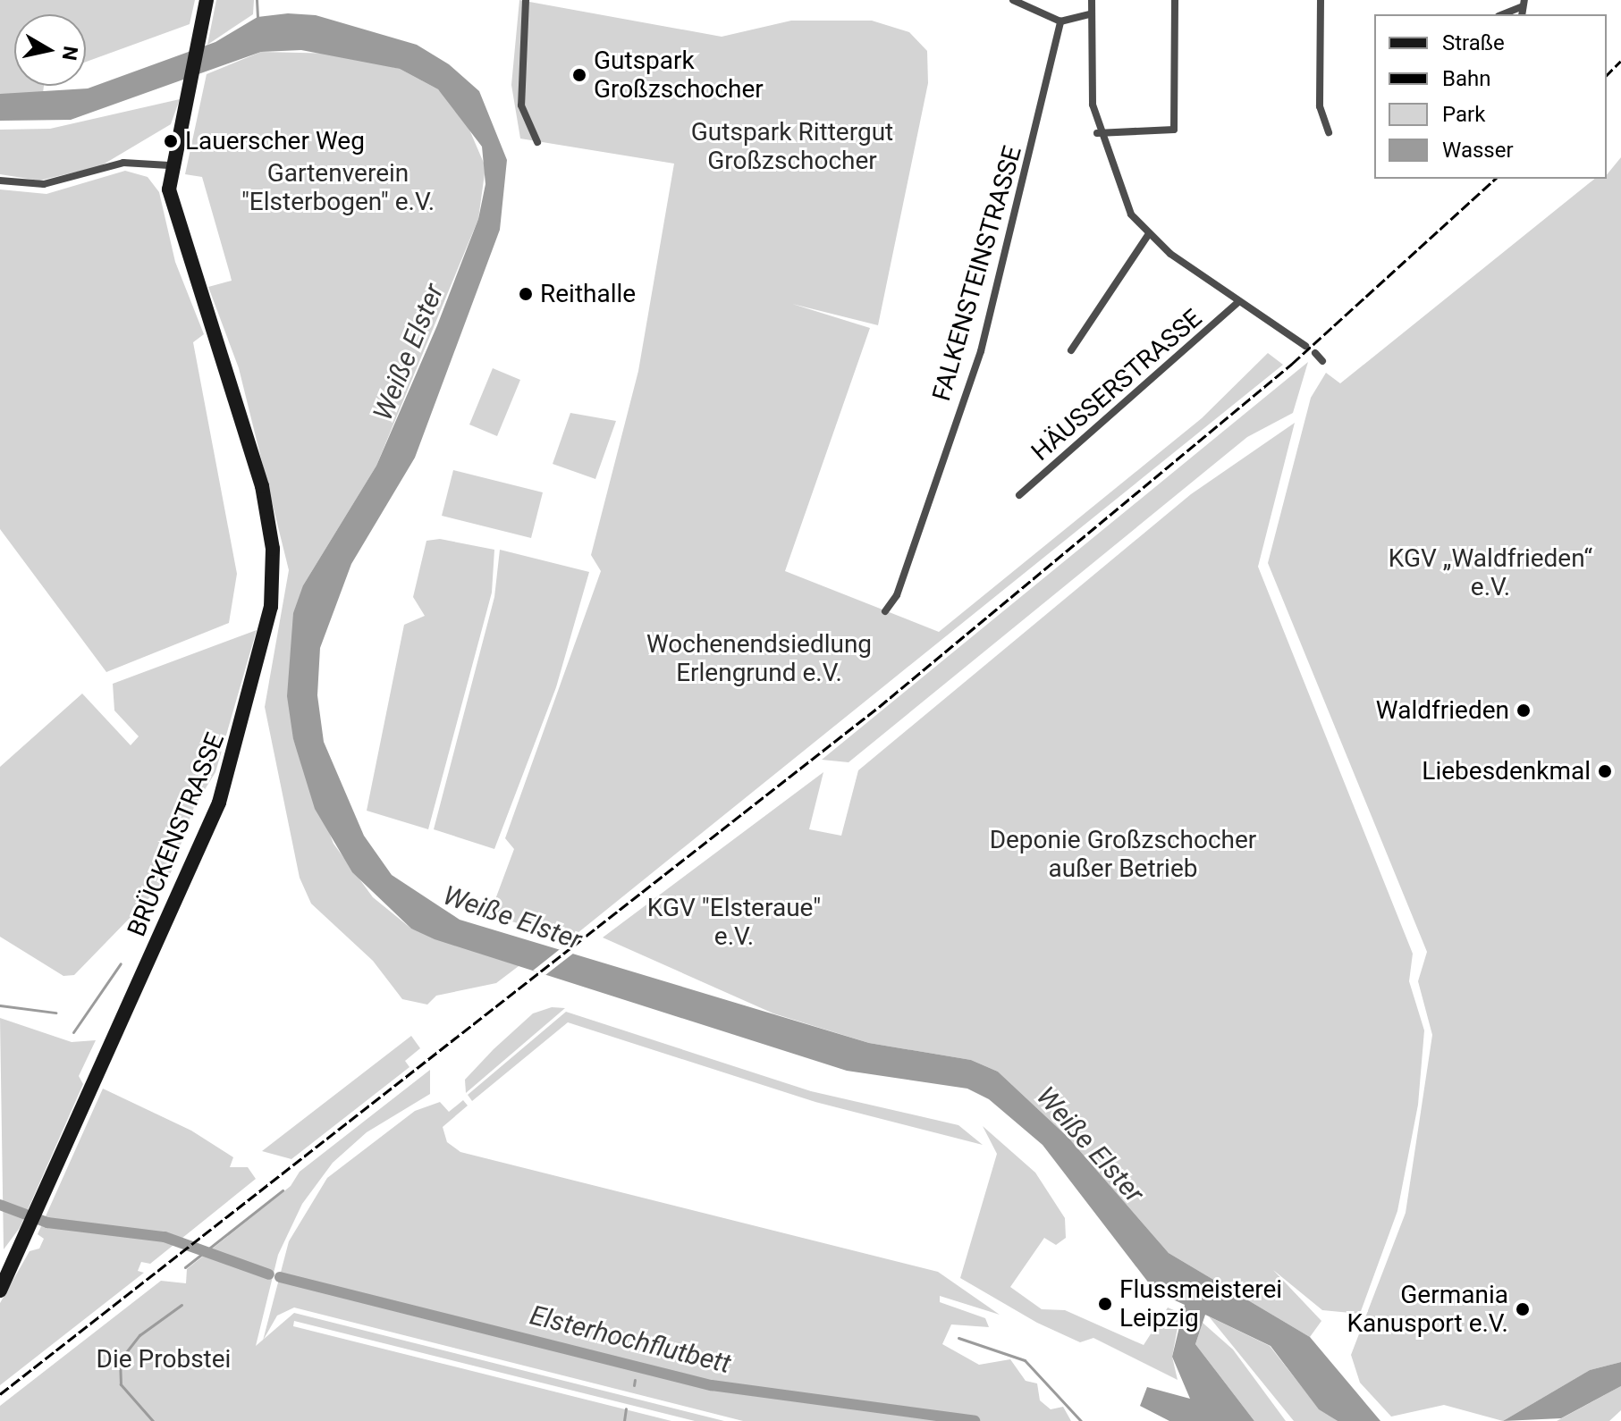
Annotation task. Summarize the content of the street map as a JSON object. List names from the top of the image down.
{
  "streets": {
    "main road": ["BRÜCKENSTRASSE"],
    "street": ["FALKENSTEINSTRASSE", "HÄUSSERSTRASSE"]
  },
  "water": ["Weiße Elster", "Elsterhochflutbett"],
  "parks": [
    "Gutspark Rittergut Großzschocher",
    "Gartenverein \"Elsterbogen\" e.V.",
    "KGV „Waldfrieden“ e.V.",
    "Wochenendsiedlung Erlengrund e.V.",
    "Deponie Großzschocher außer Betrieb",
    "KGV \"Elsteraue\" e.V.",
    "Die Probstei"
  ],
  "places": [
    "Gutspark Großzschocher",
    "Lauerscher Weg",
    "Reithalle",
    "Waldfrieden",
    "Liebesdenkmal",
    "Flussmeisterei Leipzig",
    "Germania Kanusport e.V."
  ],
  "legend": [
    "Straße",
    "Bahn",
    "Park",
    "Wasser"
  ],
  "north": "right"
}
